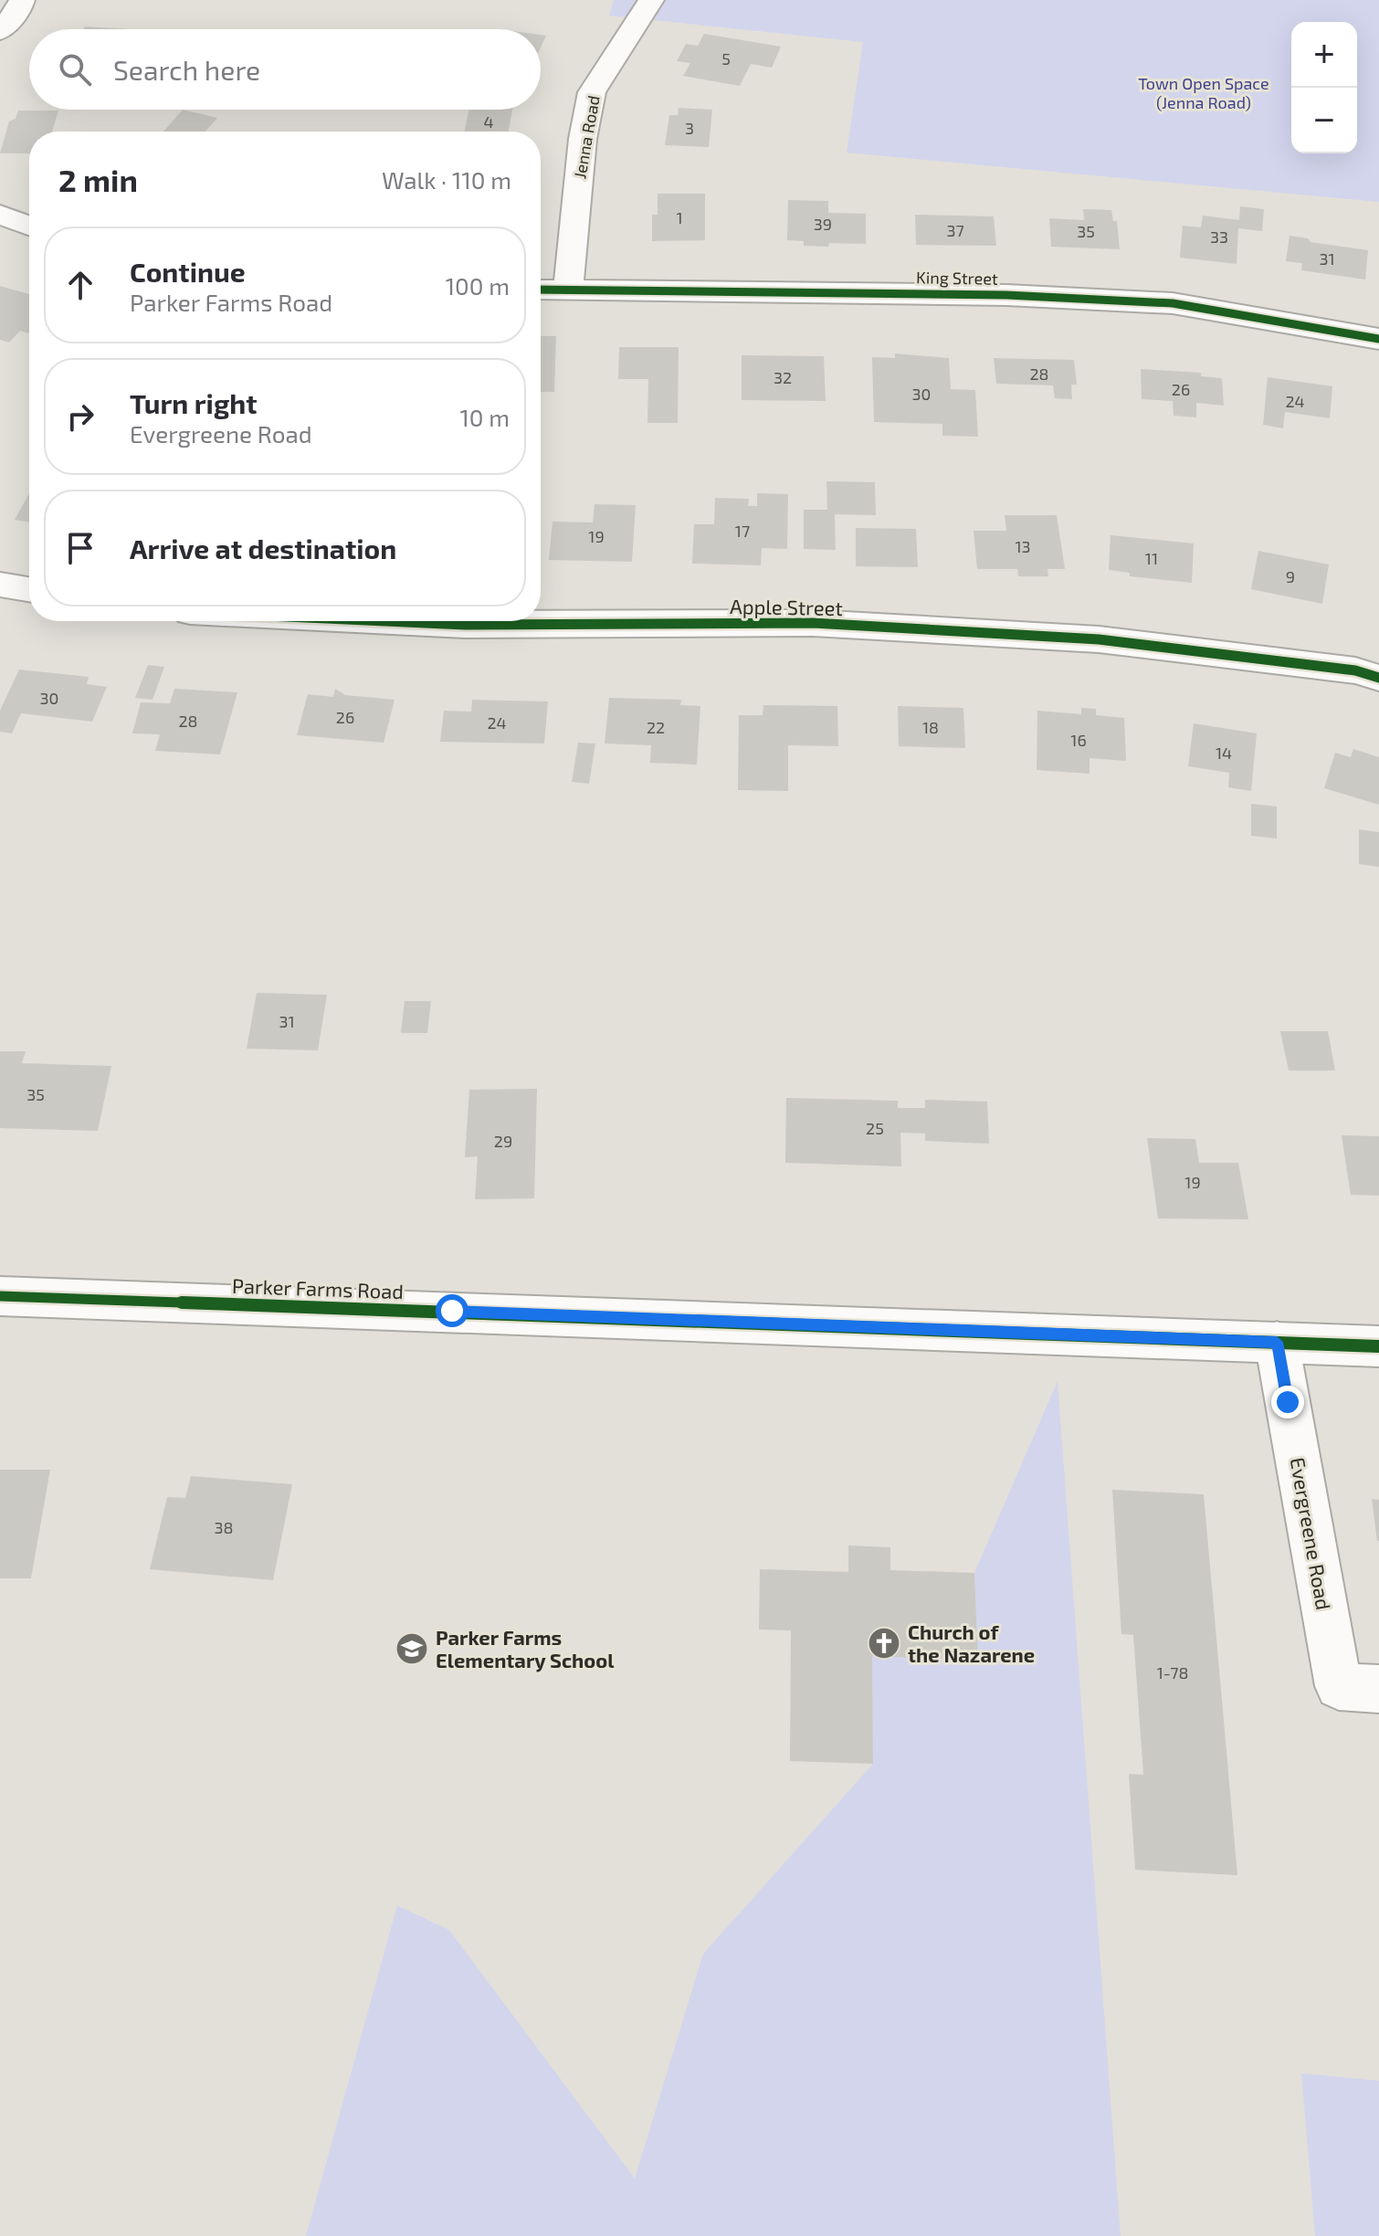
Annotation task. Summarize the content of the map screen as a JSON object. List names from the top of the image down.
{
  "streets": {
    "street": [
      "Jenna Road",
      "King Street",
      "Apple Street",
      "Parker Farms Road",
      "Evergreene Road"
    ]
  },
  "crossings": [
    ["Jenna Road", "King Street"],
    ["Parker Farms Road", "Evergreene Road"]
  ],
  "parks": ["Town Open Space (Jenna Road)"],
  "places": {
    "church": ["Church of the Nazarene"],
    "school or university": ["Parker Farms Elementary School"]
  },
  "house_numbers": [
    "5",
    "4",
    "3",
    "1",
    "39",
    "37",
    "35",
    "33",
    "31",
    "28",
    "32",
    "26",
    "30",
    "24",
    "17",
    "19",
    "13",
    "11",
    "9",
    "30",
    "26",
    "28",
    "24",
    "22",
    "18",
    "16",
    "14",
    "31",
    "35",
    "25",
    "29",
    "19",
    "38",
    "1-78"
  ],
  "page": {
    "map_buttons": ["+", "−"],
    "search": "Search here",
    "heading": ["2 min", "Walk · 110 m"],
    "list": [
      ["Continue", "Parker Farms Road", "100 m"],
      ["Turn right", "Evergreene Road", "10 m"],
      "Arrive at destination"
    ]
  }
}
